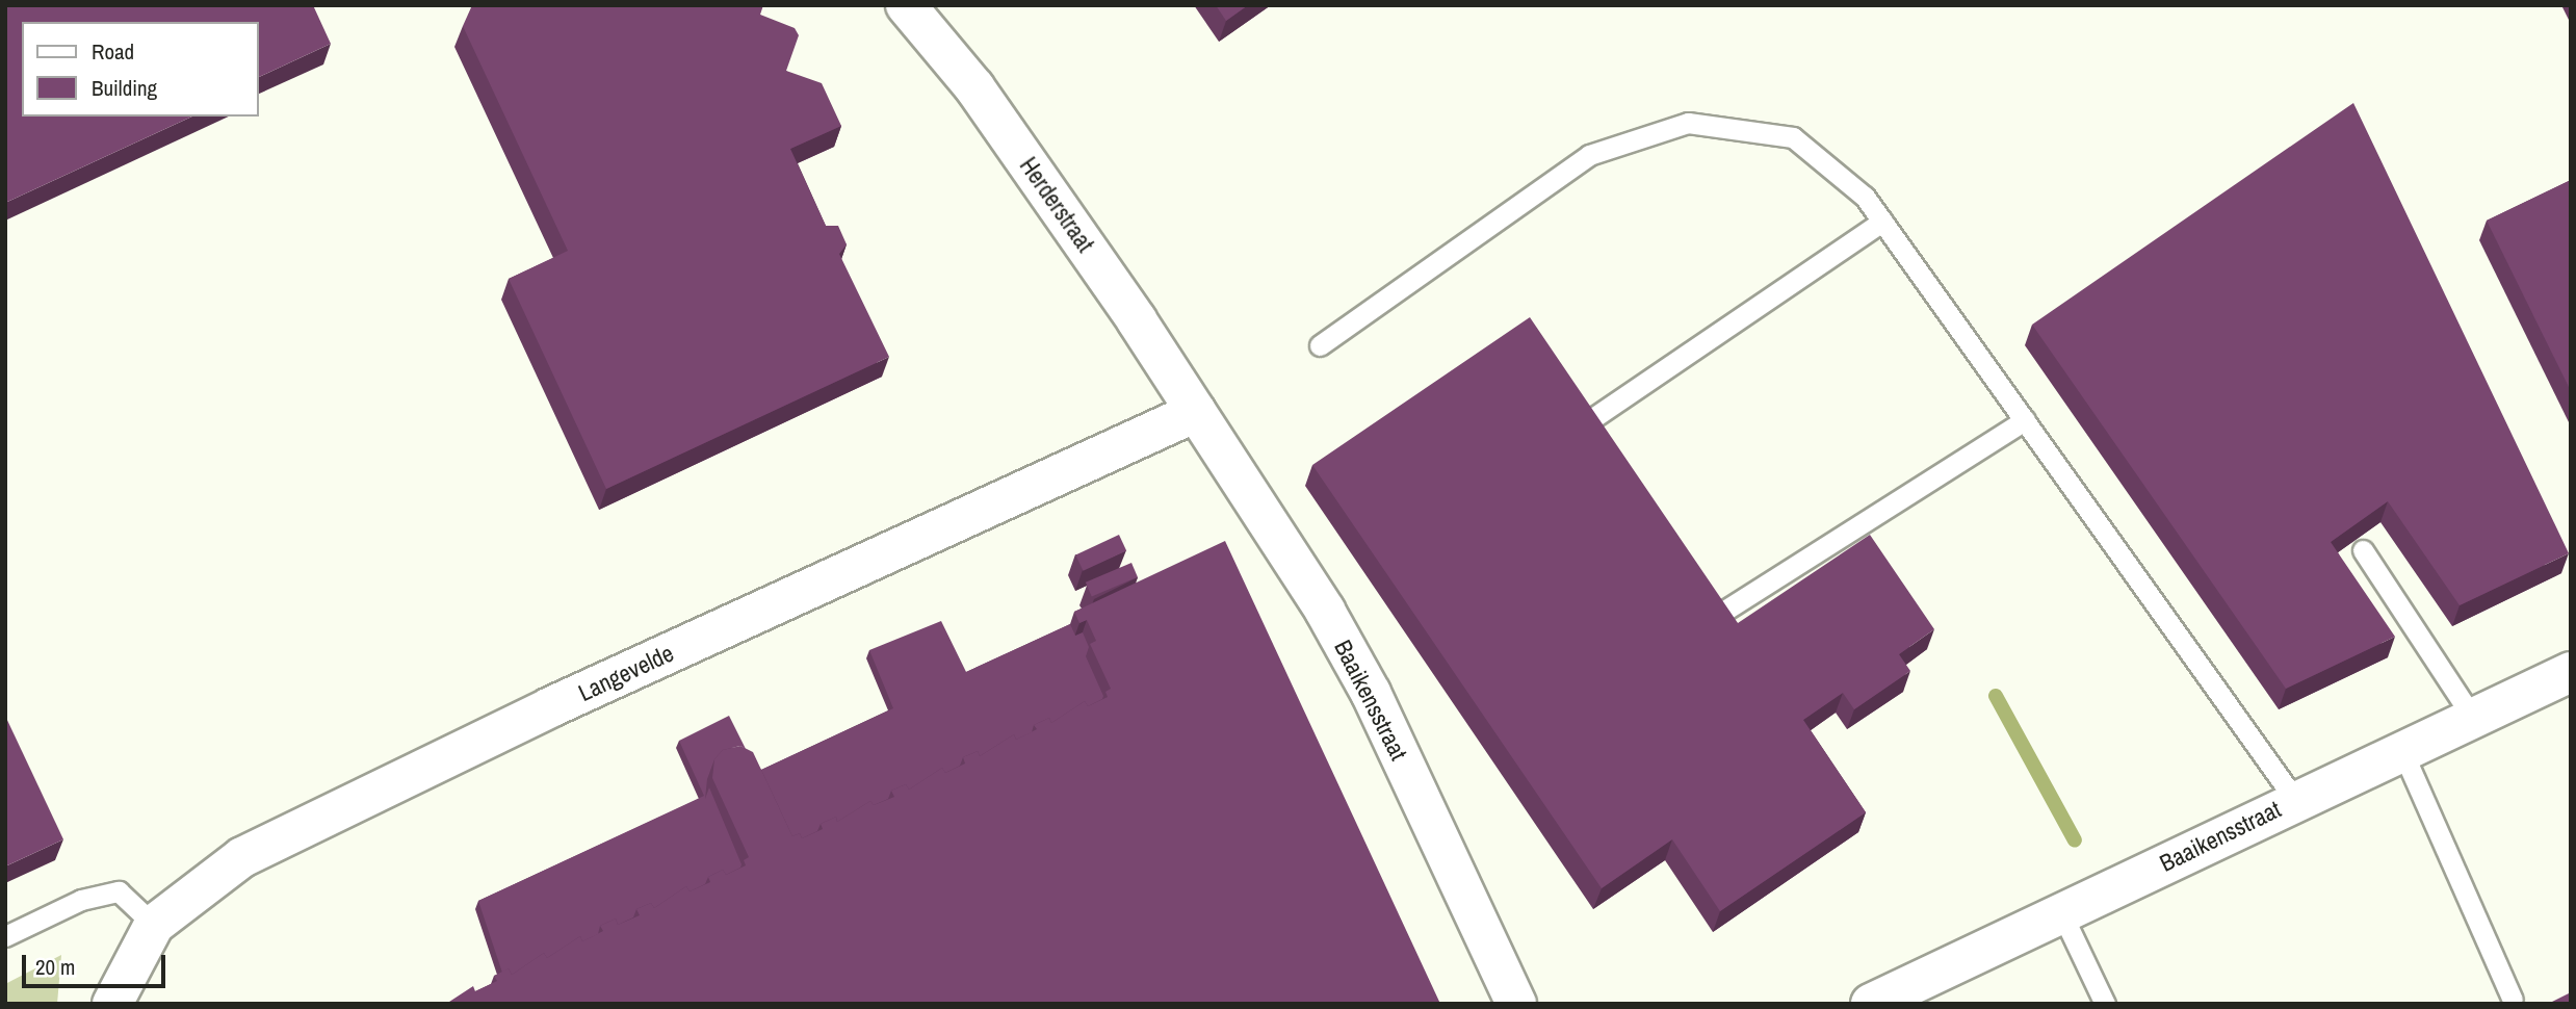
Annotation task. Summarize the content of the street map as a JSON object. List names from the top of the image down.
{
  "streets": {
    "street": ["Herderstraat", "Langevelde", "Baaikensstraat"]
  },
  "crossings": [
    ["Herderstraat", "Langevelde"],
    ["Herderstraat", "Baaikensstraat"],
    ["Langevelde", "Baaikensstraat"]
  ],
  "legend": ["Road", "Building"],
  "scale_bar": "20 m"
}
